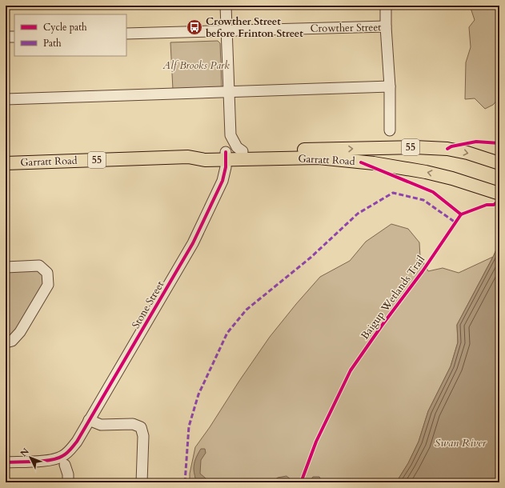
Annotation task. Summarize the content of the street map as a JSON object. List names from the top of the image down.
{
  "streets": {
    "main road": ["55", "Garratt Road"],
    "street": ["Crowther Street", "Stone Street"],
    "cycle path": ["Baigup Wetlands Trail"]
  },
  "crossings": [
    ["Garratt Road", "Stone Street"]
  ],
  "water": ["Swan River"],
  "parks": ["Alf Brooks Park"],
  "places": {
    "bus stop": ["Crowther Street before Frinton Street"]
  },
  "legend": ["Cycle path", "Path"],
  "north": "top left"
}
